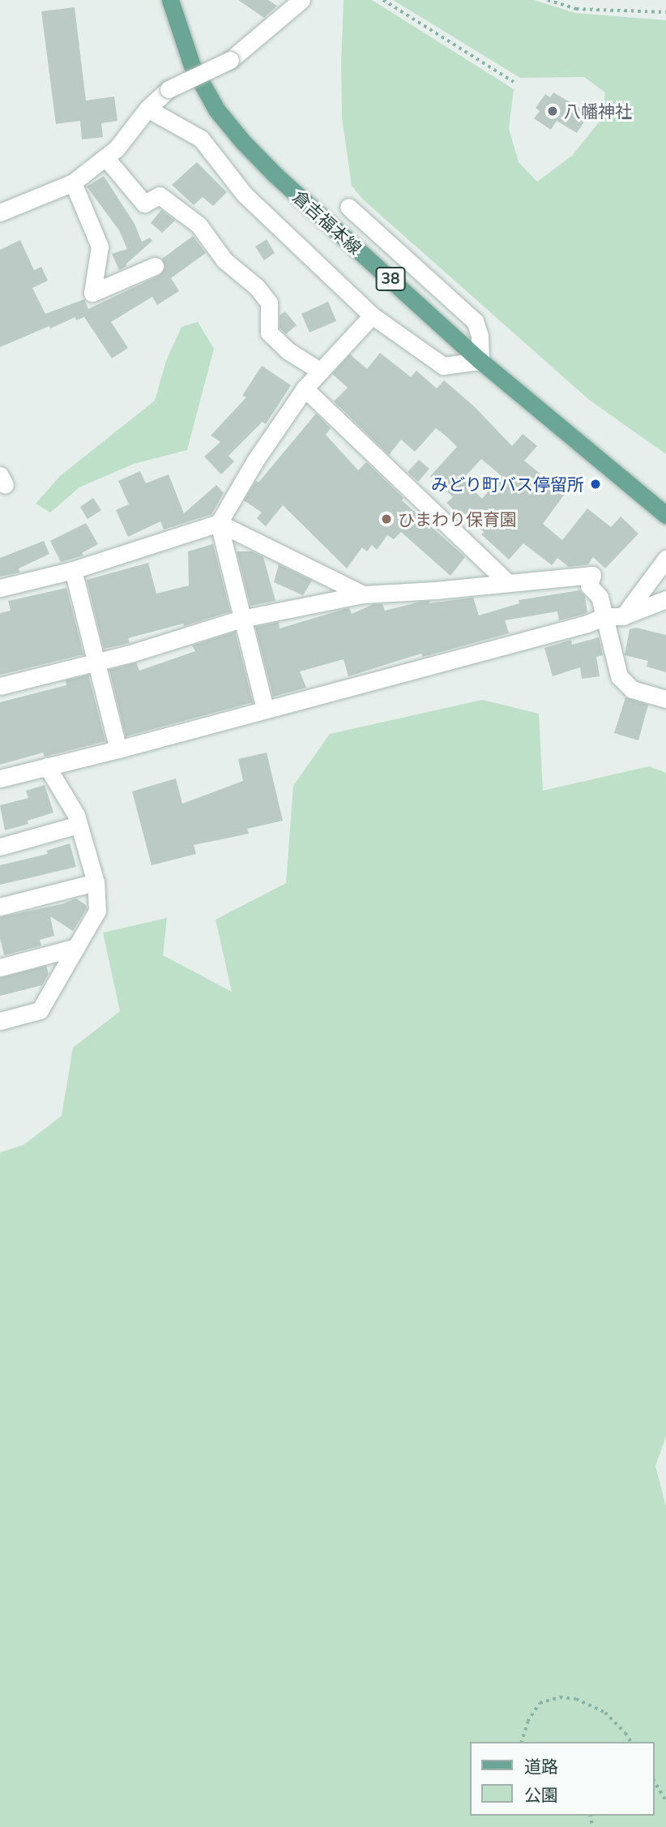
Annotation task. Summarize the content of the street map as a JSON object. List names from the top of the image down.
{
  "streets": {
    "main road": ["倉吉福本線", "38"]
  },
  "places": ["八幡神社", "みどり町バス停留所", "ひまわり保育園"],
  "legend": ["道路", "公園"]
}
